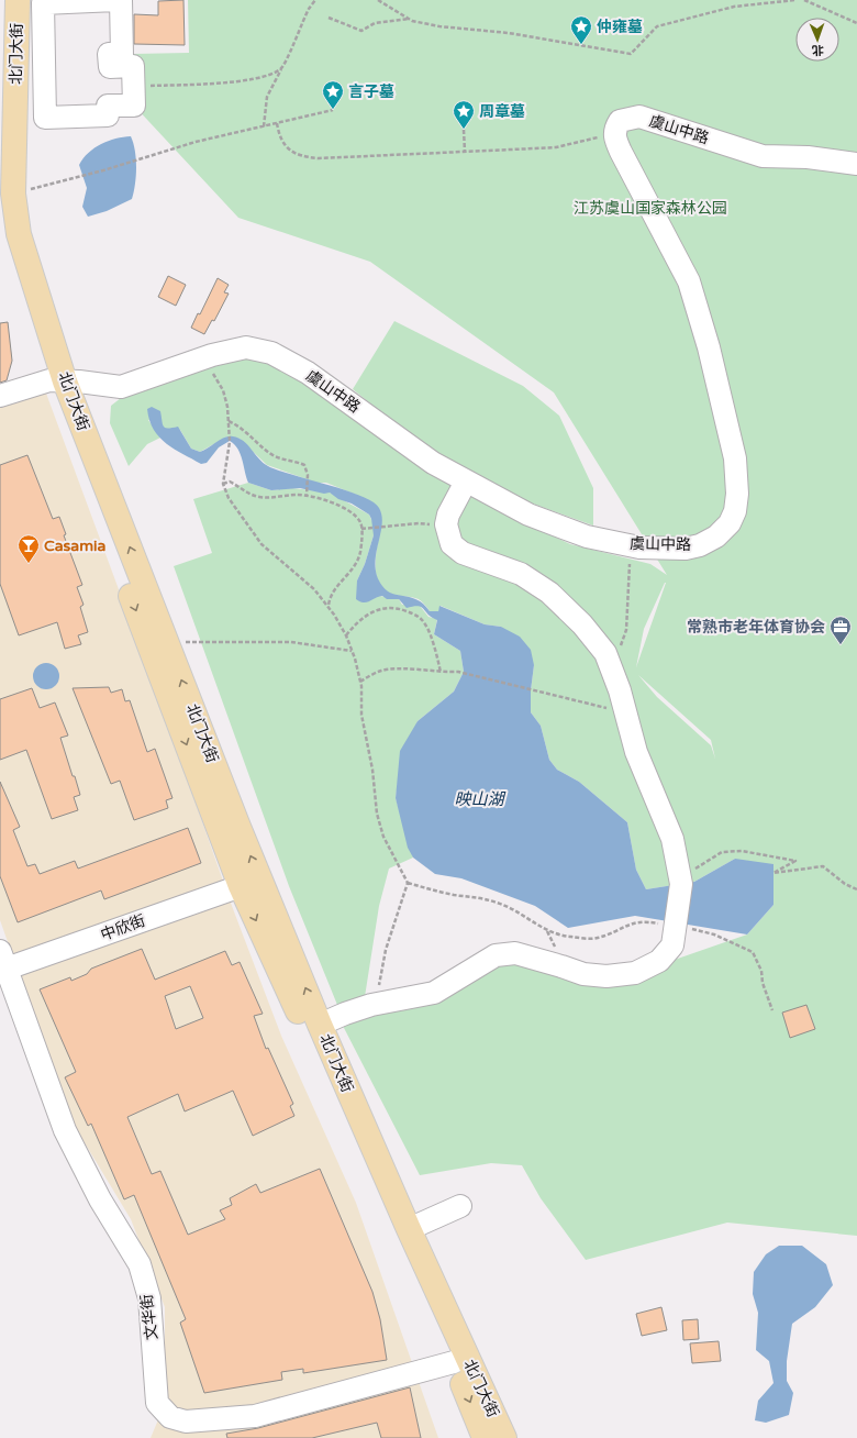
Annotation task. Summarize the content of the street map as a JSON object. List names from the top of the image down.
{
  "streets": {
    "main road": ["北门大街"],
    "street": ["虞山中路", "中欣街", "文华街"]
  },
  "crossings": [
    ["北门大街", "虞山中路"],
    ["北门大街", "中欣街"],
    ["北门大街", "文华街"],
    ["中欣街", "文华街"]
  ],
  "water": ["映山湖"],
  "parks": ["江苏虞山国家森林公园"],
  "places": {
    "place": ["仲雍墓", "言子墓", "周章墓"],
    "bar": ["Casamia"],
    "office": ["常熟市老年体育协会"]
  },
  "north": "bottom"
}
